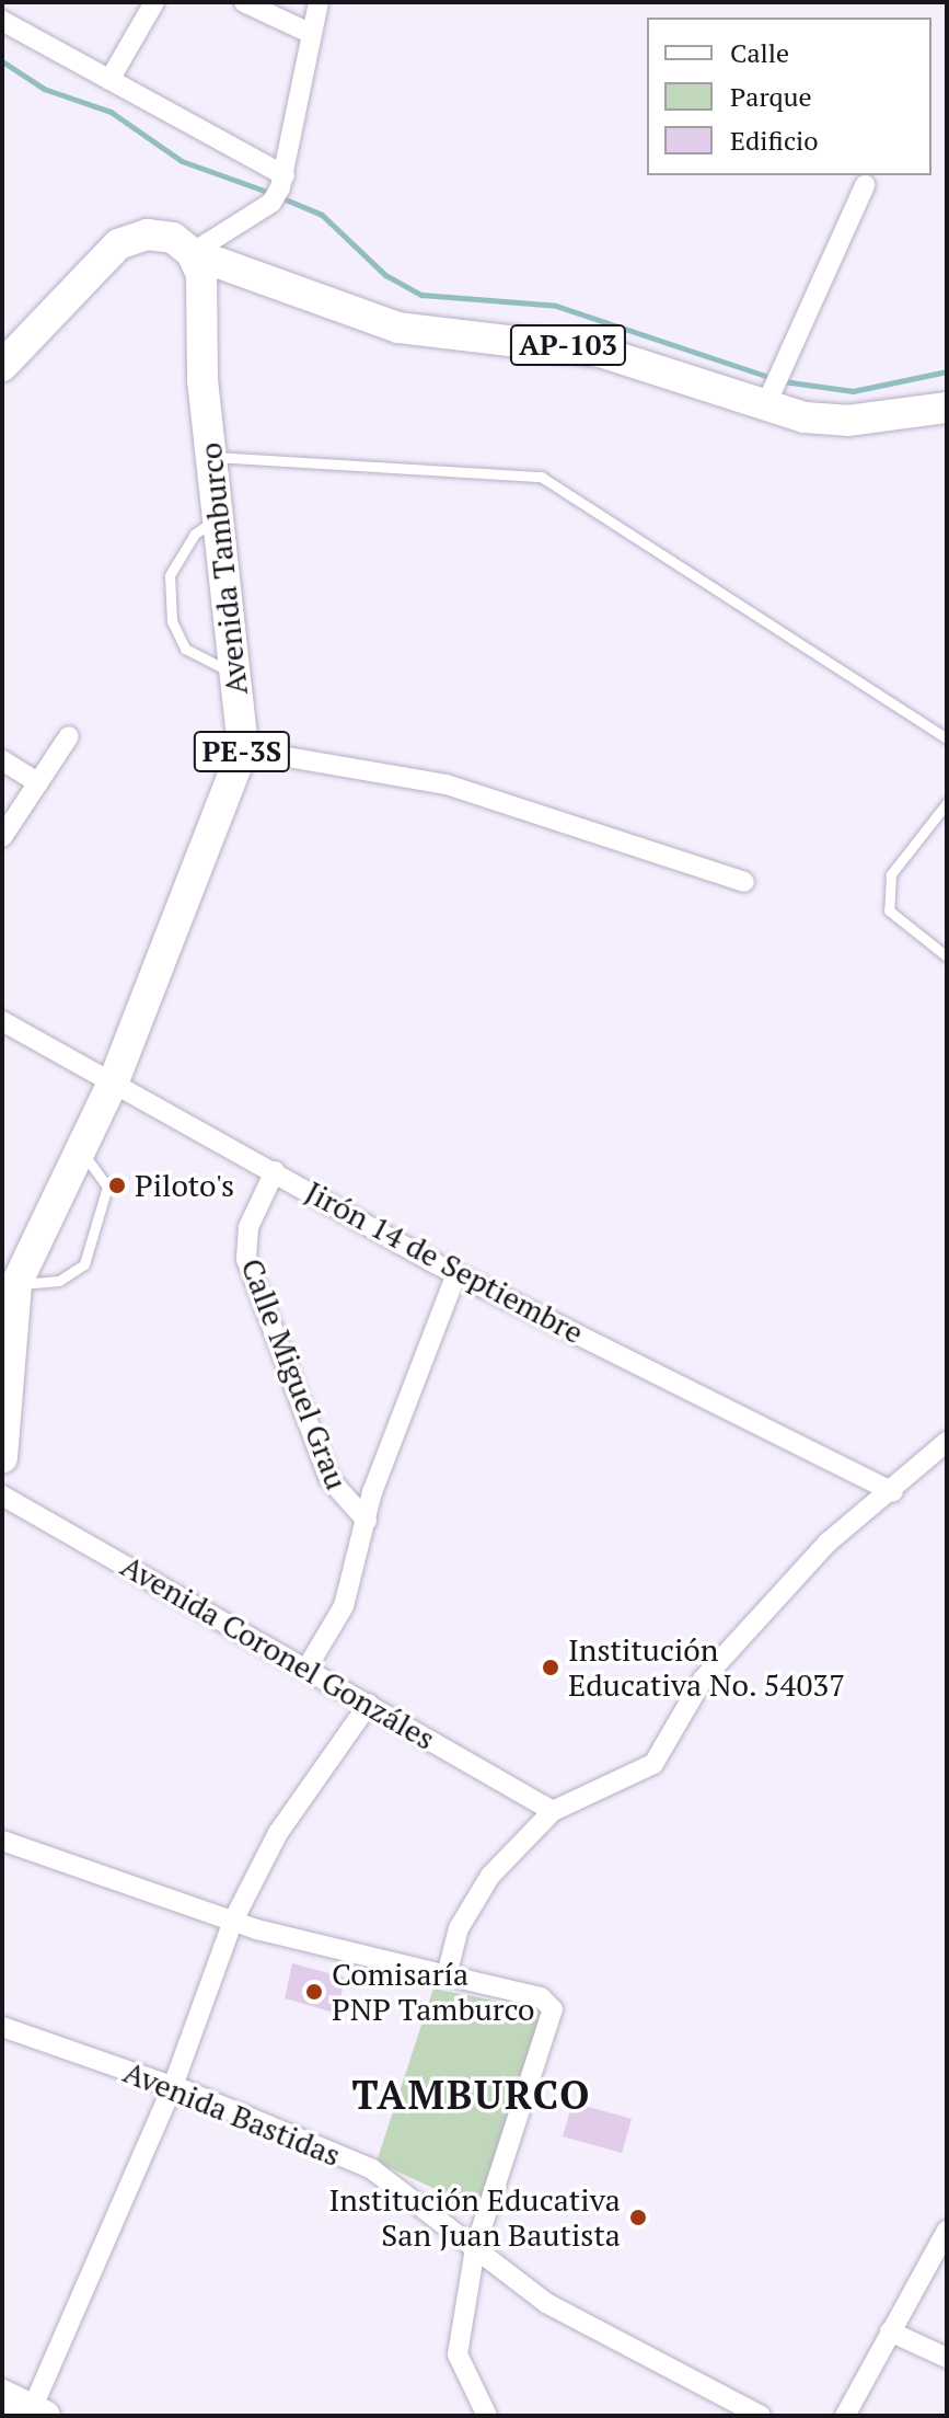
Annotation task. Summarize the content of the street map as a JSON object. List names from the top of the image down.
{
  "streets": {
    "main road": ["AP-103", "Avenida Tamburco", "PE-3S"],
    "street": [
      "Jirón 14 de Septiembre",
      "Calle Miguel Grau",
      "Avenida Coronel Gonzáles",
      "Avenida Bastidas"
    ]
  },
  "crossings": [
    ["AP-103", "Avenida Tamburco"],
    ["Avenida Tamburco", "Jirón 14 de Septiembre"],
    ["Jirón 14 de Septiembre", "Calle Miguel Grau"]
  ],
  "districts": ["TAMBURCO"],
  "places": [
    "Piloto's",
    "Institución Educativa No. 54037",
    "Comisaría PNP Tamburco",
    "Institución Educativa San Juan Bautista"
  ],
  "legend": ["Calle", "Parque", "Edificio"]
}
